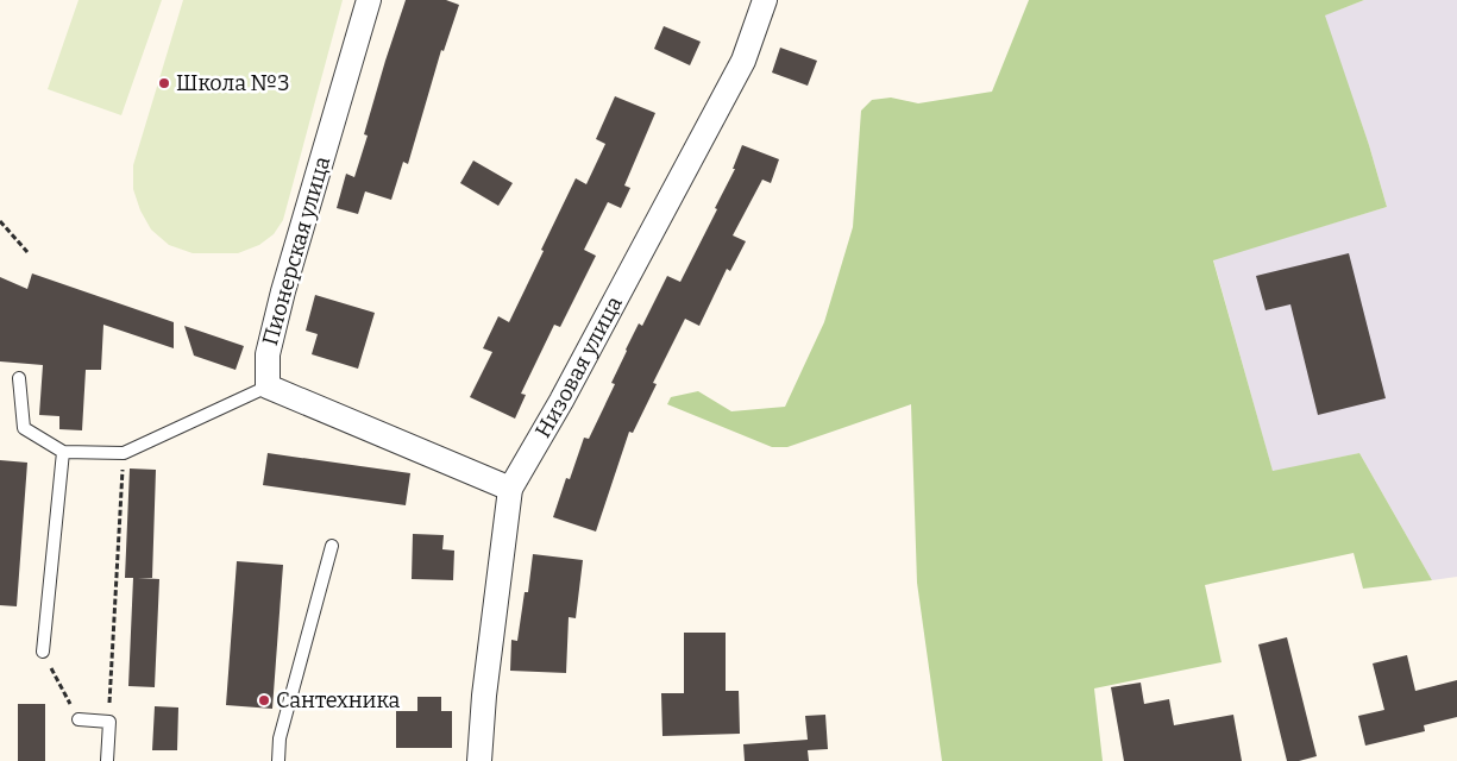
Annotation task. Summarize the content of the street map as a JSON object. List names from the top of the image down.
{
  "streets": {
    "street": ["Пионерская улица", "Низовая улица"]
  },
  "places": ["Школа №3", "Сантехника"]
}
